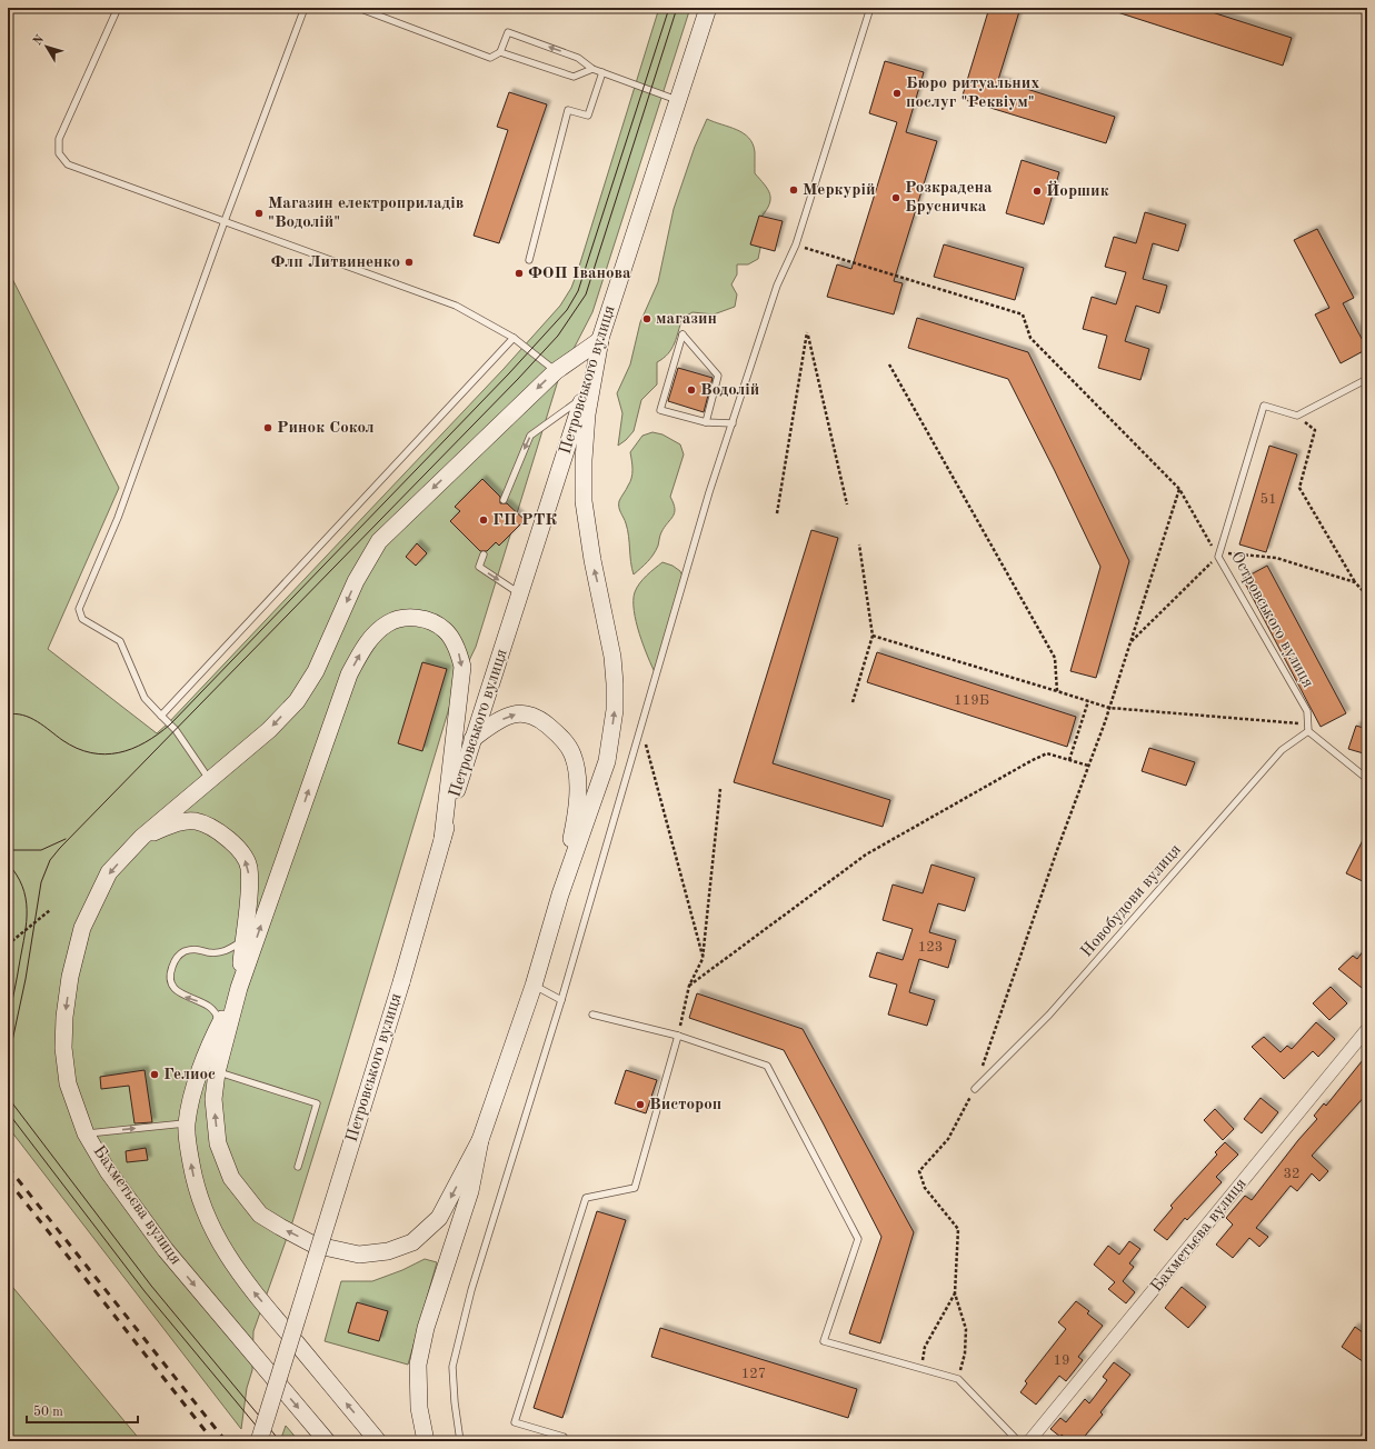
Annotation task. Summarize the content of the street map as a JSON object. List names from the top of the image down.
{
  "streets": {
    "main road": ["Петровського вулиця", "Бахметьєва вулиця"],
    "lane": ["Островського вулиця", "Новобудови вулиця"]
  },
  "crossings": [
    ["Петровського вулиця", "Бахметьєва вулиця"],
    ["Островського вулиця", "Новобудови вулиця"]
  ],
  "one_way": ["Бахметьєва вулиця"],
  "places": [
    "Бюро ритуальних послуг \"Реквіум\"",
    "Меркурій",
    "Йоршик",
    "Розкрадена Брусничка",
    "Магазин електроприладів \"Водолій\"",
    "Флп Литвиненко",
    "ФОП Іванова",
    "магазин",
    "Водолій",
    "Ринок Сокол",
    "ГП РТК",
    "Гелиос",
    "Вистороп"
  ],
  "house_numbers": [
    "51",
    "119Б",
    "123",
    "32",
    "19",
    "127"
  ],
  "scale_bar": "50 m",
  "north": "top left"
}
